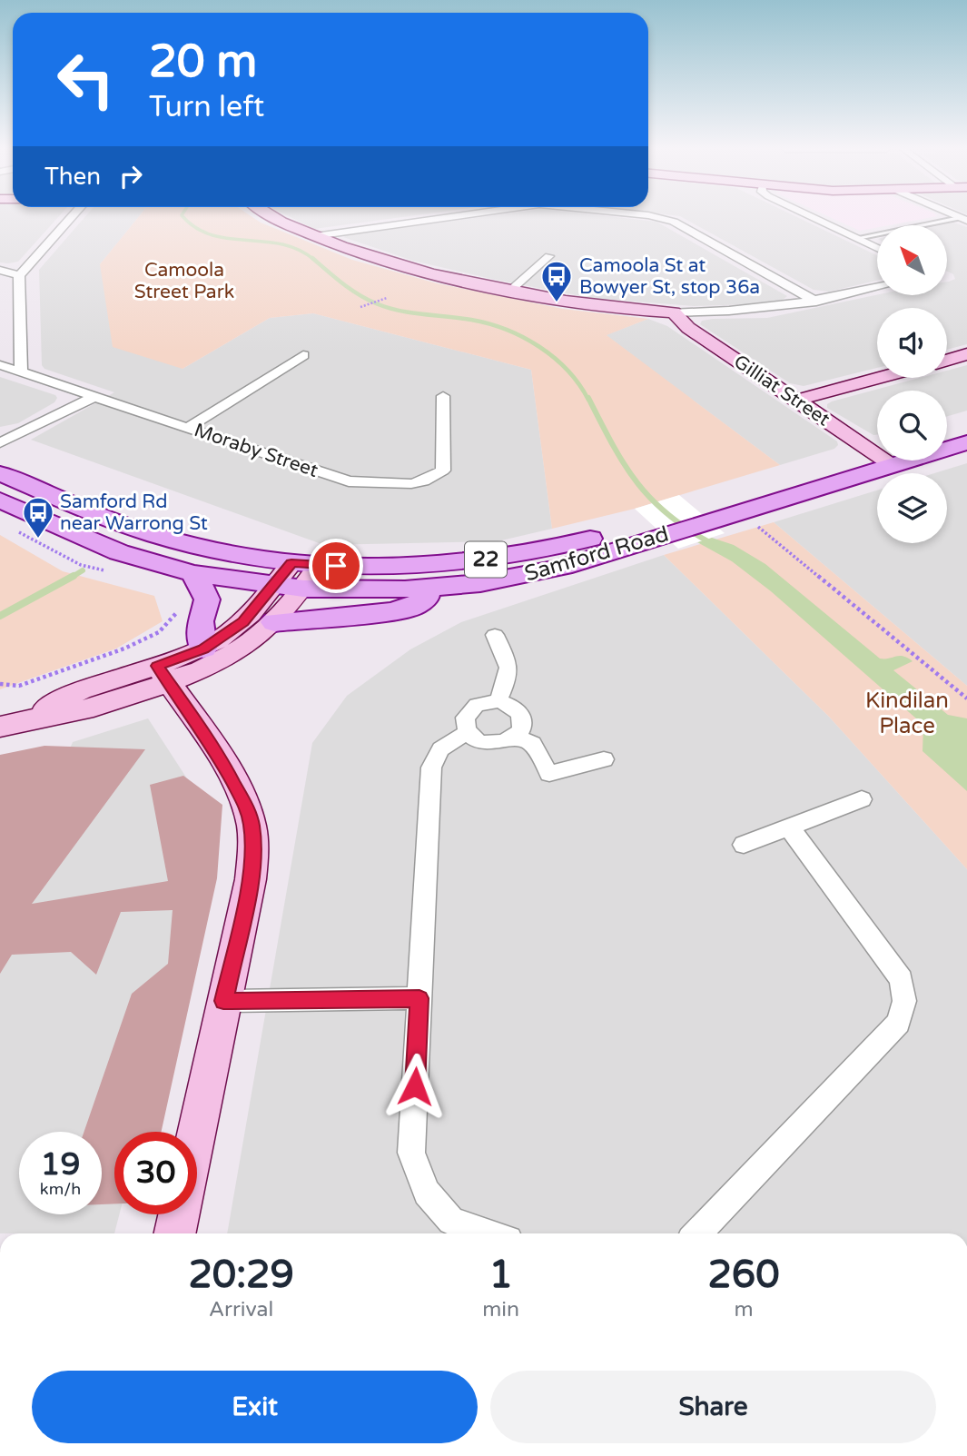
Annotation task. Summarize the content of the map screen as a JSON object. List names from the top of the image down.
{
  "streets": {
    "main road": ["Samford Road", "22"],
    "street": ["Gilliat Street", "Moraby Street"]
  },
  "parks": ["Camoola Street Park", "Kindilan Place"],
  "places": {
    "bus stop": ["Camoola St at Bowyer St, stop 36a", "Samford Rd near Warrong St"]
  },
  "north": "top left",
  "page": {
    "turn": ["20 m", "Turn left"],
    "then": "Then",
    "speed": "19 km/h",
    "limit": "30",
    "eta": [
      "20:29",
      "Arrival",
      "1",
      "min",
      "260",
      "m"
    ],
    "buttons": ["Exit", "Share"]
  }
}
